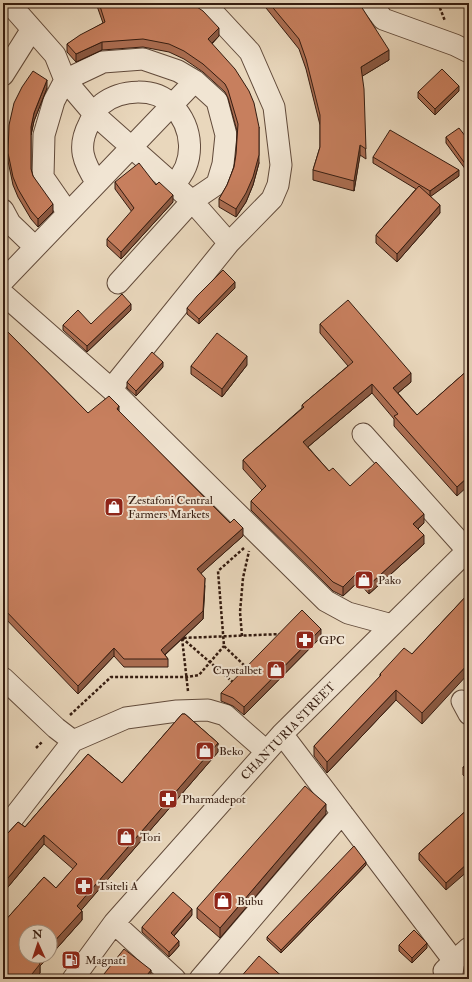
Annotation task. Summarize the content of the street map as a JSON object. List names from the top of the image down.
{
  "streets": {
    "street": ["CHANTURIA STREET"]
  },
  "places": {
    "shop": [
      "Zestafoni Central Farmers Markets",
      "Pako",
      "Crystalbet",
      "Beko",
      "Tori",
      "Bubu"
    ],
    "pharmacy": ["GPC", "Pharmadepot", "Tsiteli A"],
    "fuel station": ["Magnati"]
  },
  "north": "top"
}
